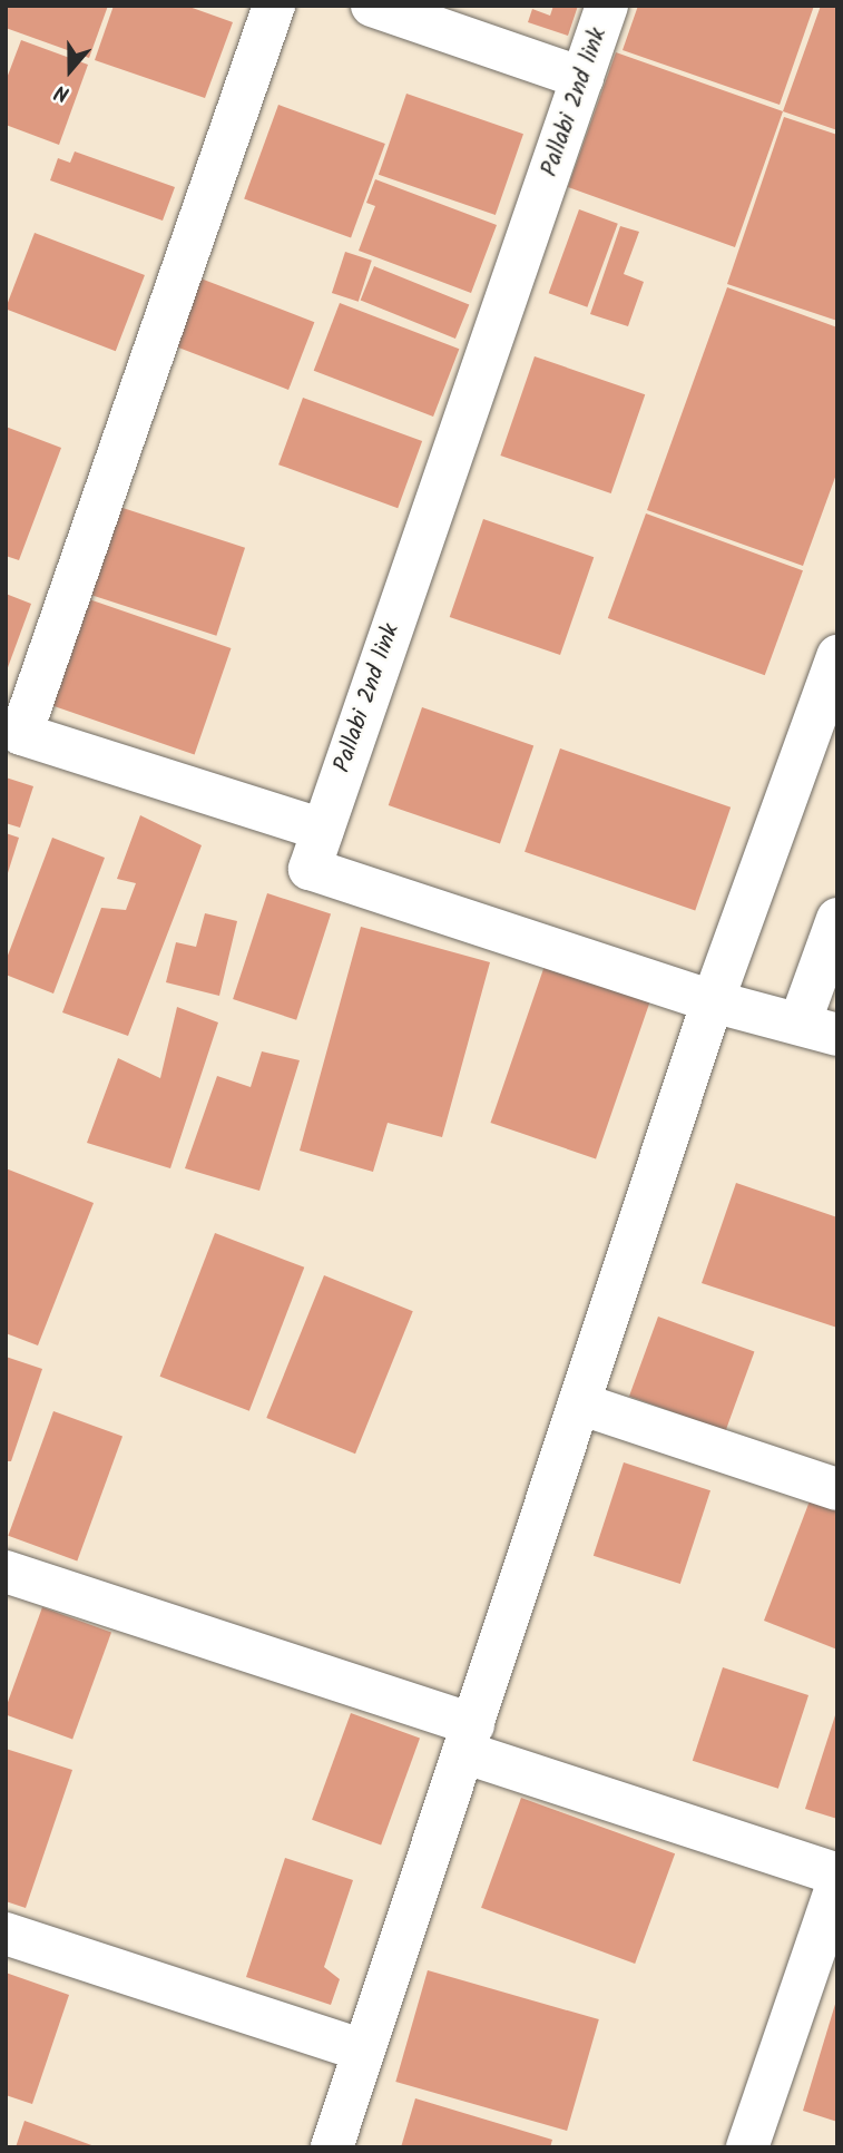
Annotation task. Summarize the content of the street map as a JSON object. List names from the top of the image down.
{
  "streets": {
    "street": ["Pallabi 2nd link"]
  },
  "north": "bottom"
}
